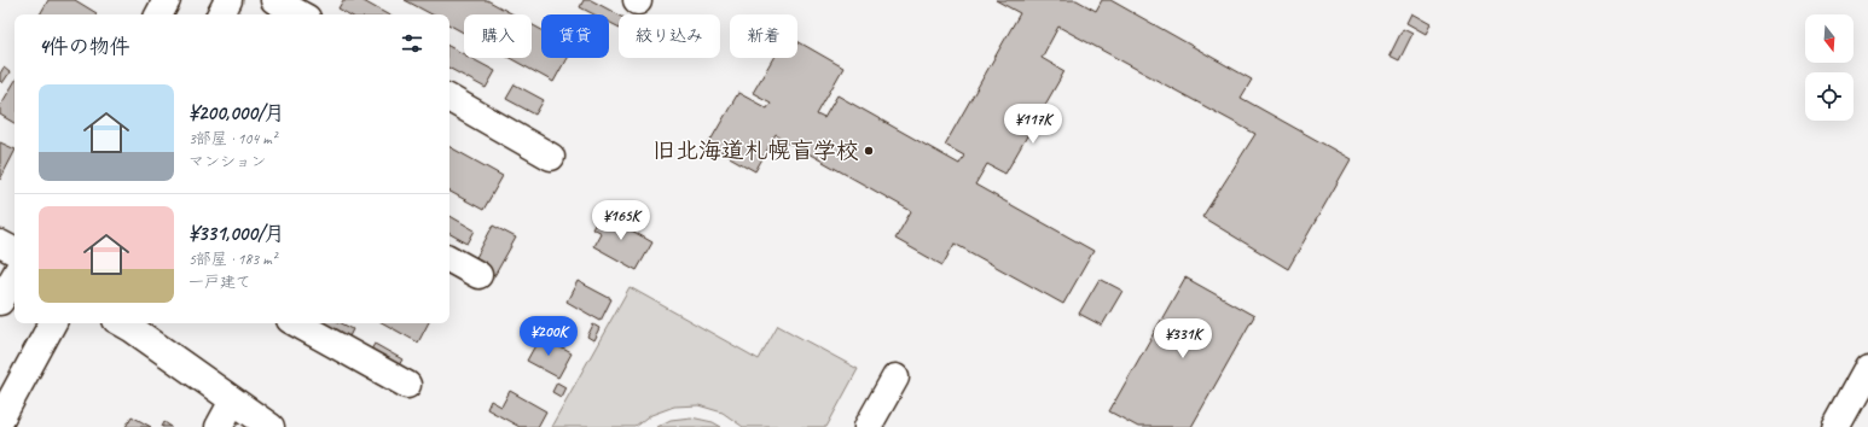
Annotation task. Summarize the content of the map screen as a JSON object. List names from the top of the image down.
{
  "places": ["旧北海道札幌盲学校"],
  "north": "bottom",
  "page": {
    "chip": [
      "購入",
      "賃貸",
      "絞り込み",
      "新着"
    ],
    "heading": "4件の物件",
    "list": [
      {
        "name": "¥200,000/月",
        "note": "3部屋 · 104 m² · マンション"
      },
      {
        "name": "¥331,000/月",
        "note": "5部屋 · 183 m² · 一戸建て"
      }
    ],
    "price": [
      "¥117K",
      "¥165K",
      "¥200K",
      "¥331K"
    ]
  }
}
